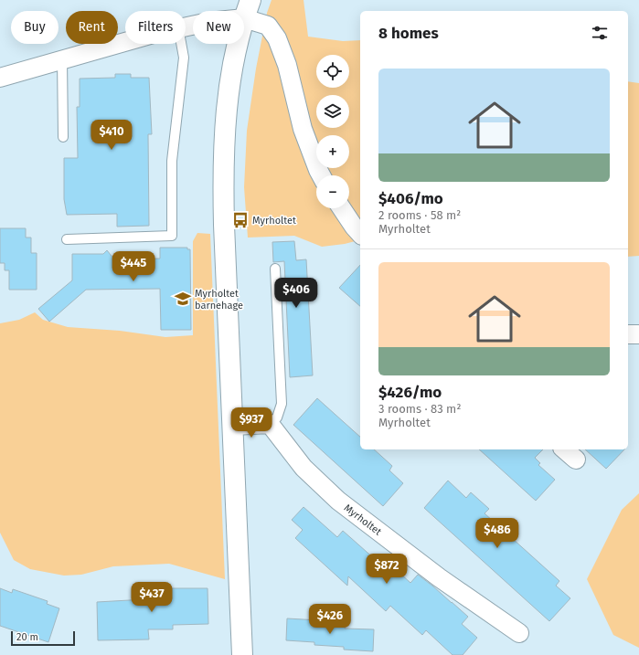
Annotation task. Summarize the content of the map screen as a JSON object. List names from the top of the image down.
{
  "streets": {
    "street": ["Myrholtet"]
  },
  "places": {
    "bus stop": ["Myrholtet"],
    "school or university": ["Myrholtet barnehage"]
  },
  "scale_bar": "20 m",
  "page": {
    "chip": [
      "Buy",
      "Rent",
      "Filters",
      "New"
    ],
    "heading": "8 homes",
    "map_buttons": ["+", "−"],
    "list": [
      {
        "name": "$406/mo",
        "note": "2 rooms · 58 m² · Myrholtet"
      },
      {
        "name": "$426/mo",
        "note": "3 rooms · 83 m² · Myrholtet"
      }
    ],
    "price": [
      "$410",
      "$445",
      "$406",
      "$937",
      "$486",
      "$872",
      "$437",
      "$426"
    ],
    "scale": "20 m"
  }
}
